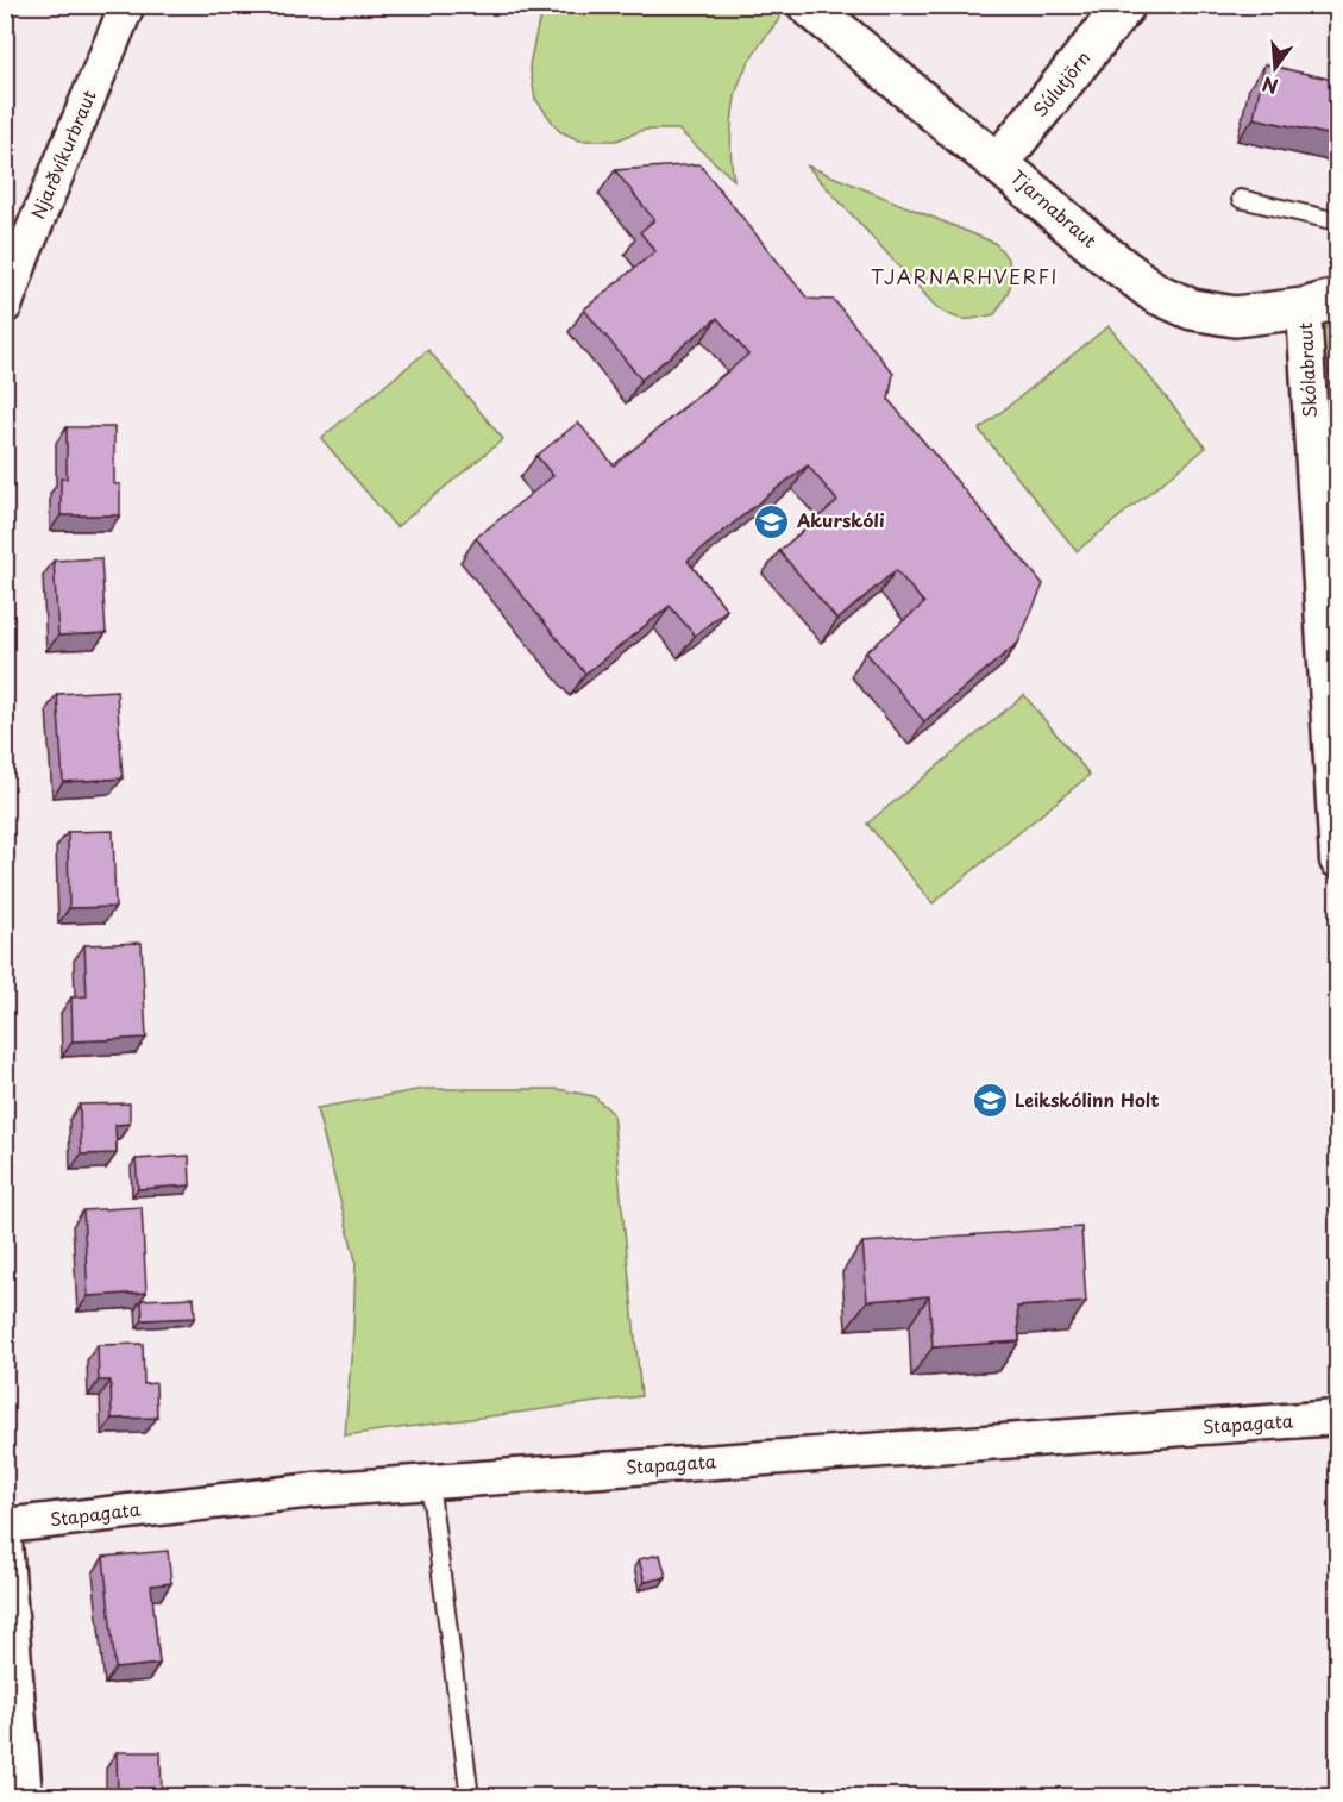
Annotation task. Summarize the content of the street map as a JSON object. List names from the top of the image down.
{
  "streets": {
    "street": [
      "Súlutjörn",
      "Njarðvíkurbraut",
      "Tjarnabraut",
      "Skólabraut",
      "Stapagata"
    ]
  },
  "crossings": [
    ["Súlutjörn", "Tjarnabraut"],
    ["Tjarnabraut", "Skólabraut"]
  ],
  "districts": ["TJARNARHVERFI"],
  "places": {
    "school or university": ["Akurskóli", "Leikskólinn Holt"]
  },
  "north": "bottom"
}
